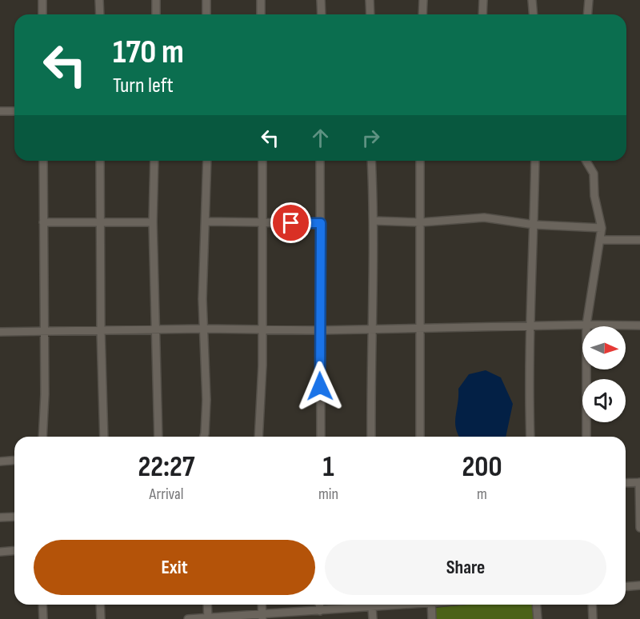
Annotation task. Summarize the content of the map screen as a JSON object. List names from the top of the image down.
{
  "north": "right",
  "page": {
    "turn": ["170 m", "Turn left"],
    "eta": [
      "22:27",
      "Arrival",
      "1",
      "min",
      "200",
      "m"
    ],
    "buttons": ["Exit", "Share"]
  }
}
